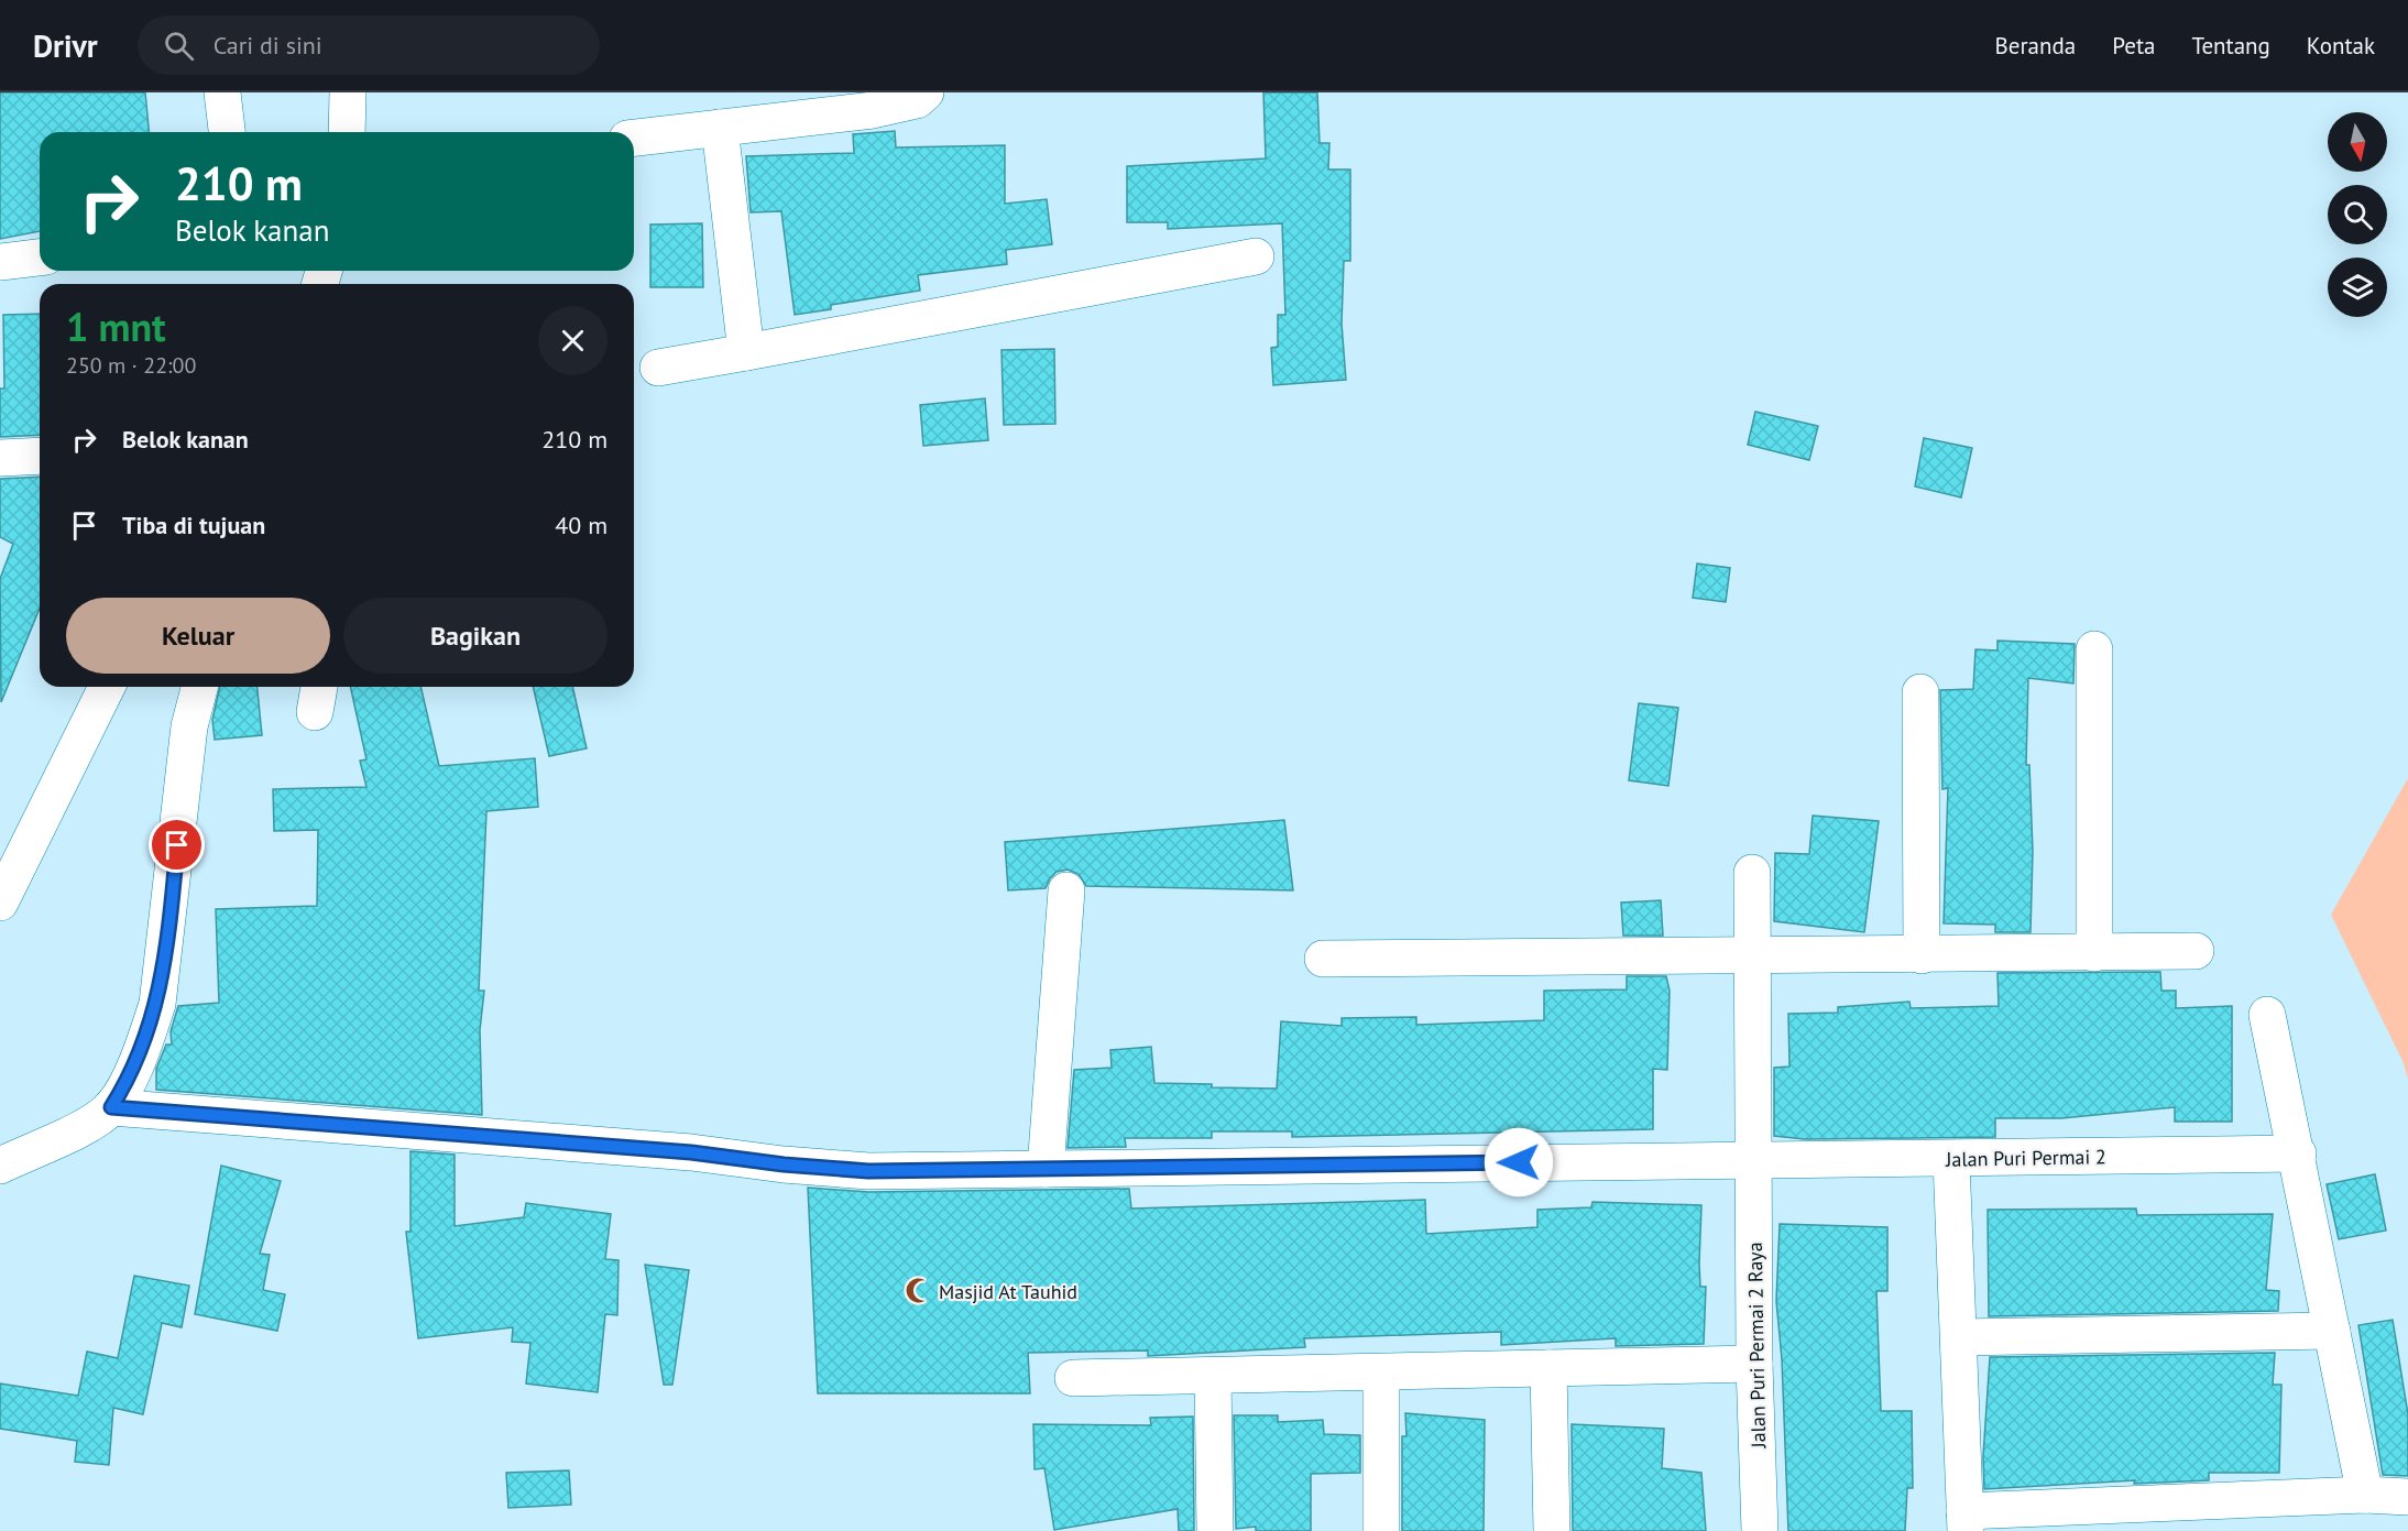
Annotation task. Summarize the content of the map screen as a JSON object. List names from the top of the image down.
{
  "streets": {
    "street": ["Jalan Puri Permai 2", "Jalan Puri Permai 2 Raya"]
  },
  "crossings": [
    ["Jalan Puri Permai 2", "Jalan Puri Permai 2 Raya"]
  ],
  "places": {
    "mosque": ["Masjid At Tauhid"]
  },
  "north": "bottom",
  "page": {
    "header": "Drivr",
    "search": "Cari di sini",
    "nav": [
      "Beranda",
      "Peta",
      "Tentang",
      "Kontak"
    ],
    "turn": ["210 m", "Belok kanan"],
    "heading": ["1 mnt", "250 m · 22:00"],
    "list": [
      {
        "name": "Belok kanan",
        "value": "210 m"
      },
      {
        "name": "Tiba di tujuan",
        "value": "40 m"
      }
    ],
    "buttons": ["Keluar", "Bagikan"]
  }
}
